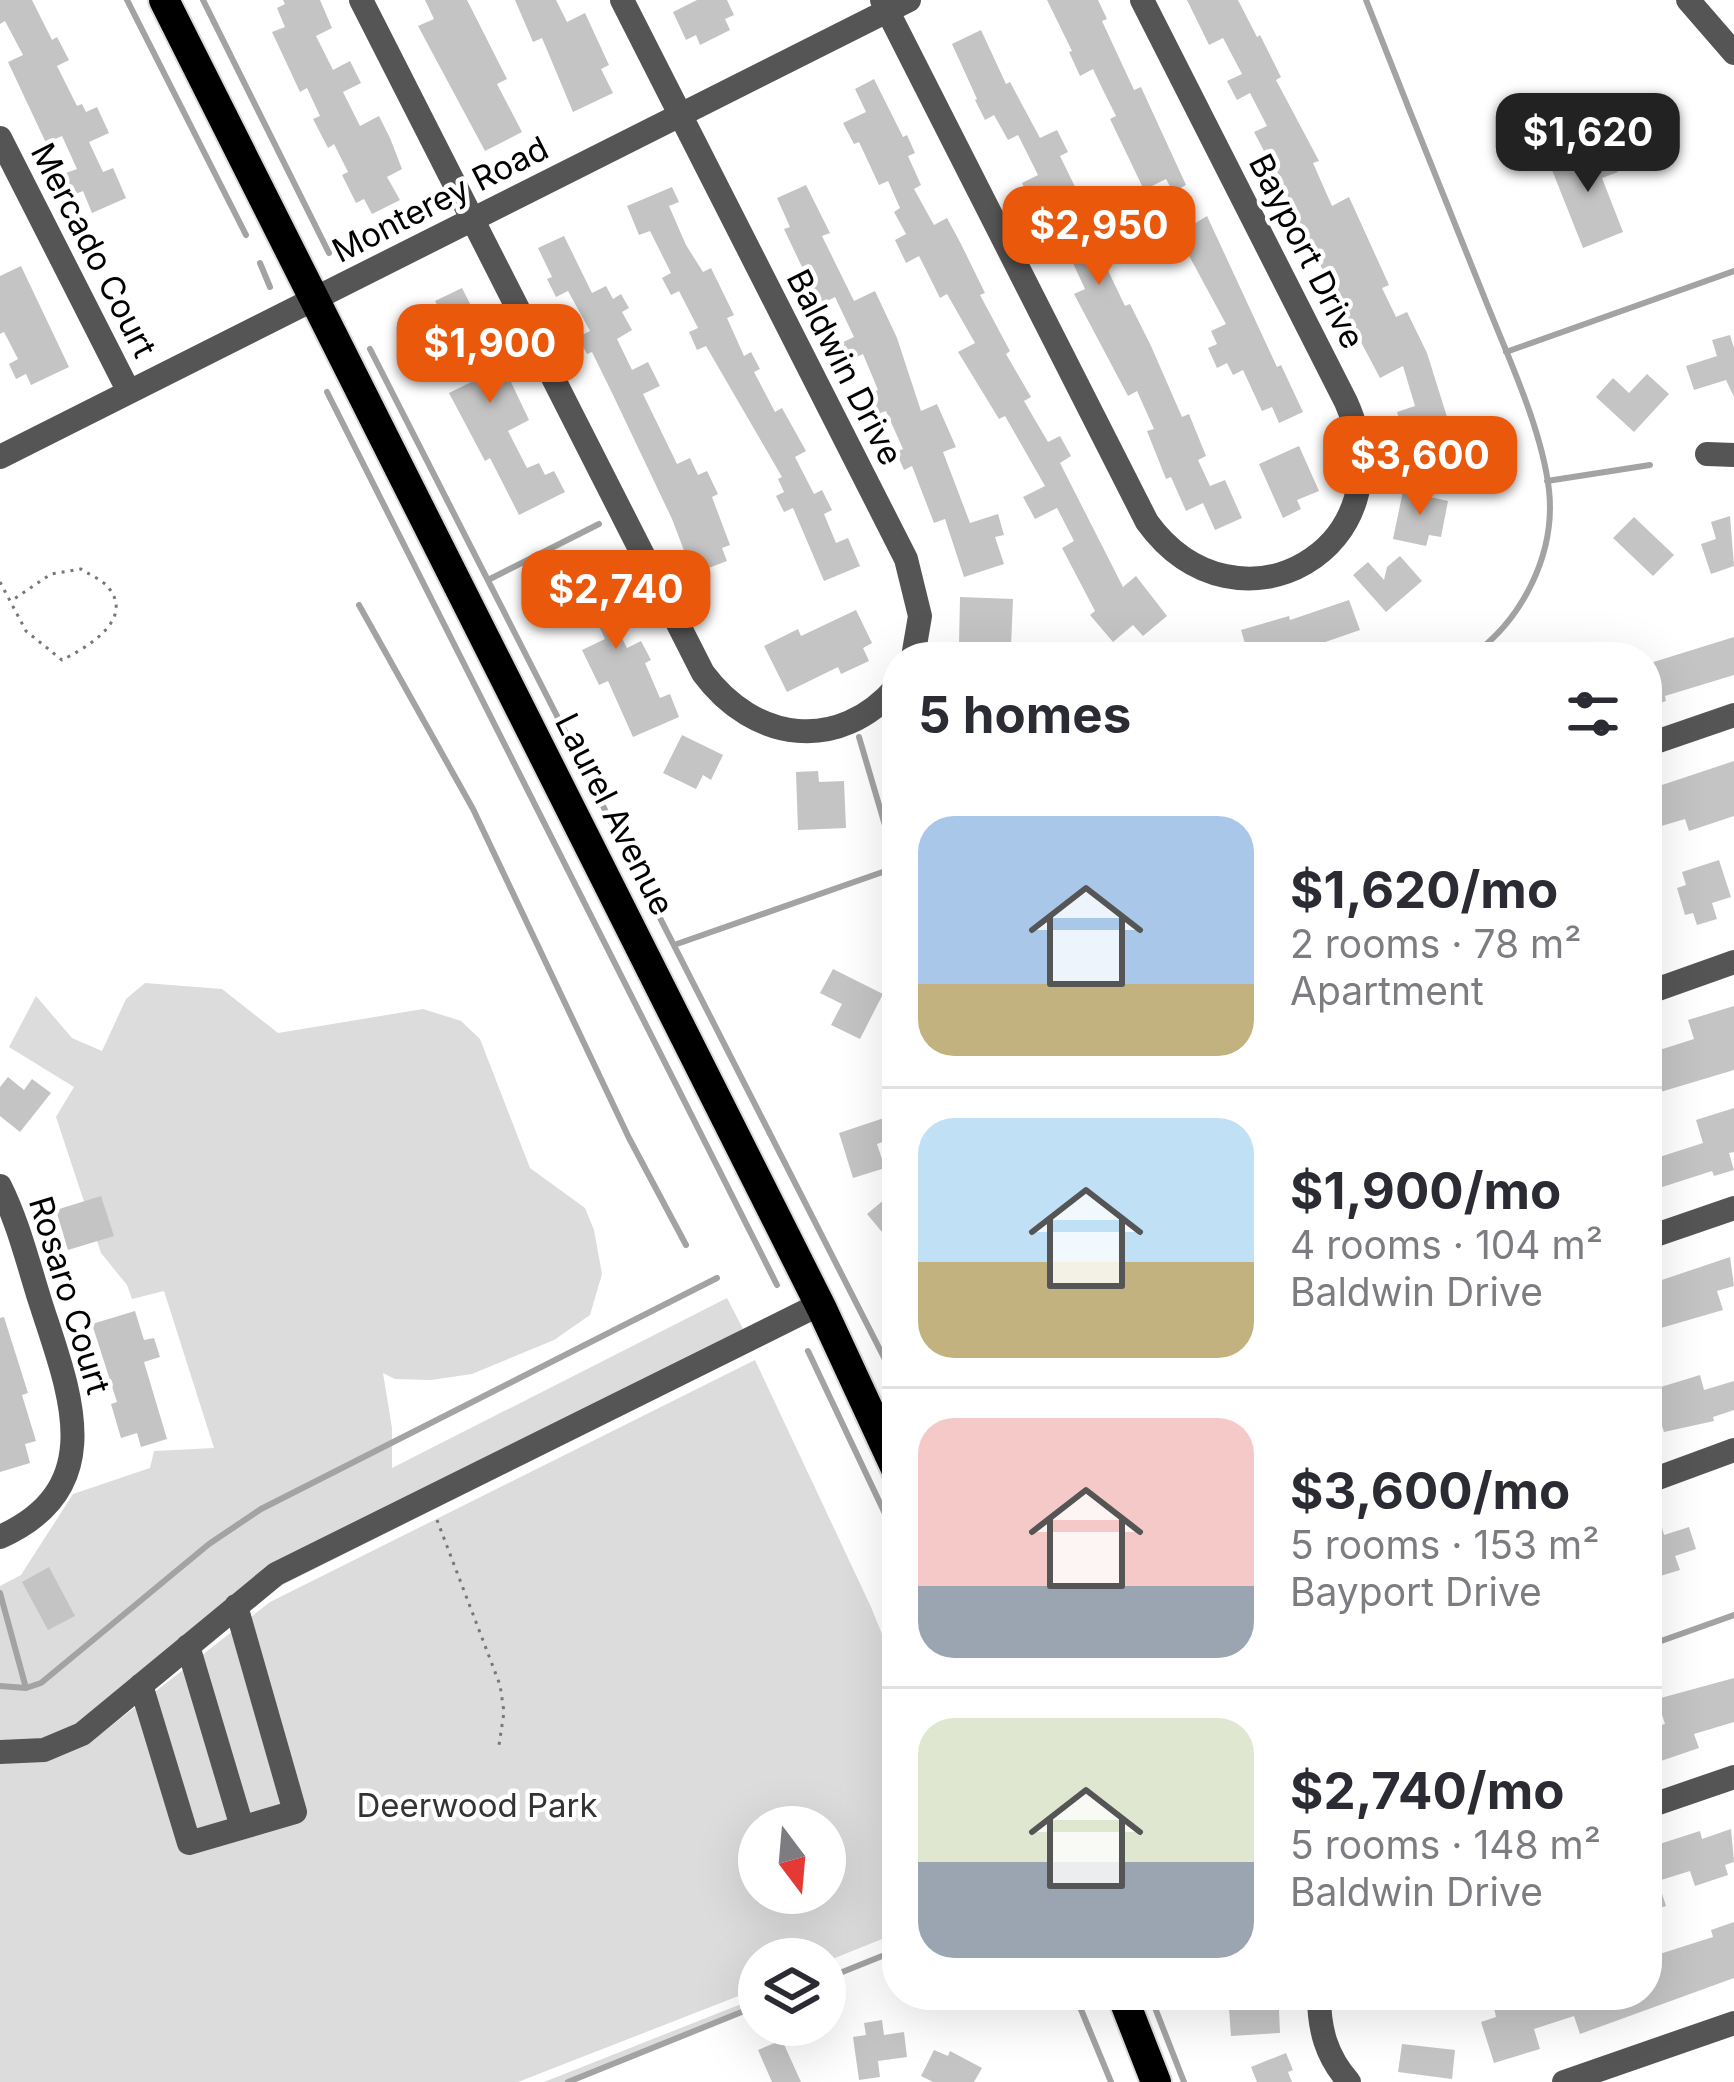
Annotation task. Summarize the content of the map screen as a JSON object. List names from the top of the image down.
{
  "streets": {
    "main road": ["Laurel Avenue"],
    "street": [
      "Monterey Road",
      "Mercado Court",
      "Bayport Drive",
      "Baldwin Drive",
      "Rosaro Court"
    ]
  },
  "crossings": [
    ["Monterey Road", "Mercado Court"],
    ["Monterey Road", "Bayport Drive"],
    ["Monterey Road", "Baldwin Drive"],
    ["Monterey Road", "Laurel Avenue"]
  ],
  "parks": ["Deerwood Park"],
  "north": "bottom",
  "page": {
    "price": [
      "$1,620",
      "$2,950",
      "$1,900",
      "$3,600",
      "$2,740"
    ],
    "heading": "5 homes",
    "list": [
      {
        "name": "$1,620/mo",
        "note": "2 rooms · 78 m² · Apartment"
      },
      {
        "name": "$1,900/mo",
        "note": "4 rooms · 104 m² · Baldwin Drive"
      },
      {
        "name": "$3,600/mo",
        "note": "5 rooms · 153 m² · Bayport Drive"
      },
      {
        "name": "$2,740/mo",
        "note": "5 rooms · 148 m² · Baldwin Drive"
      }
    ]
  }
}
